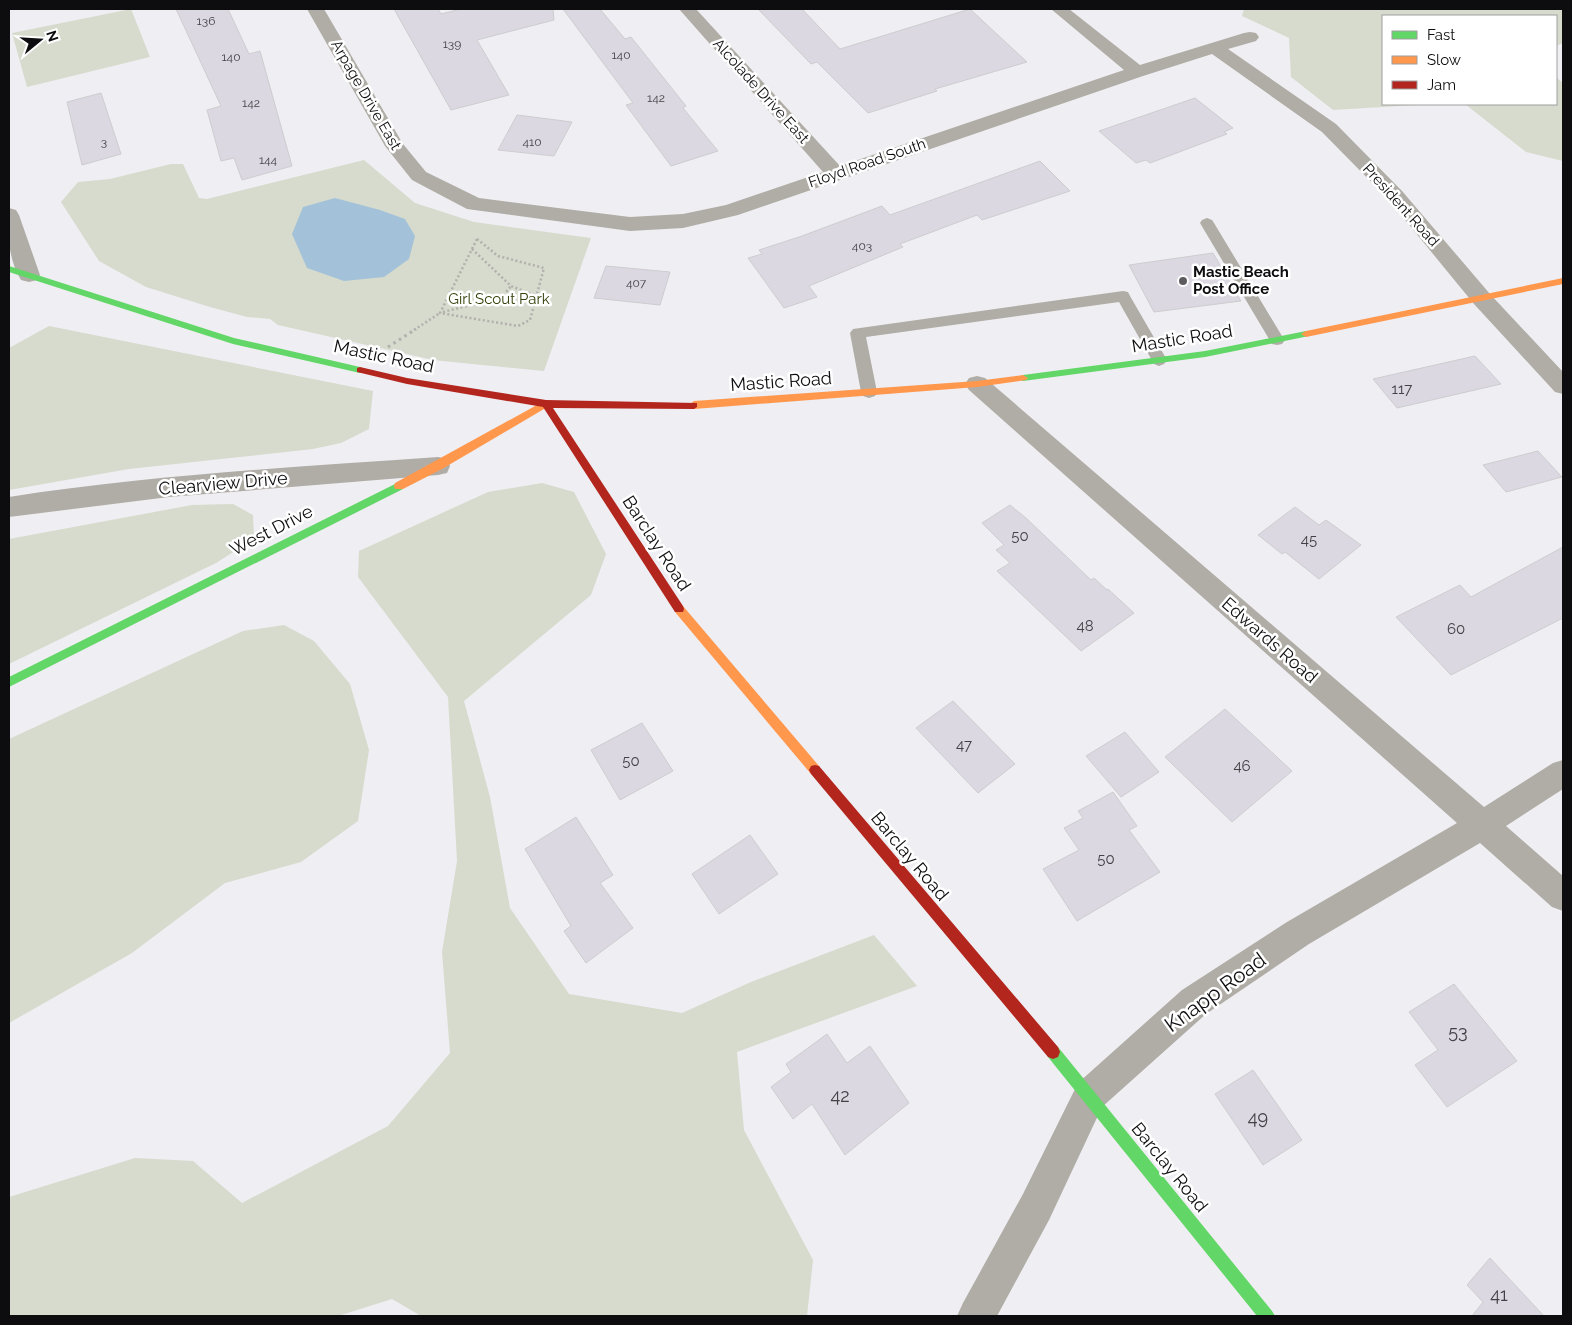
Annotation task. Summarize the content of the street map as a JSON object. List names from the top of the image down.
{
  "streets": {
    "main road": ["Mastic Road", "West Drive", "Barclay Road"],
    "street": [
      "Alcolade Drive East",
      "Arpage Drive East",
      "Floyd Road South",
      "President Road",
      "Clearview Drive",
      "Edwards Road",
      "Knapp Road"
    ]
  },
  "crossings": [
    ["Alcolade Drive East", "Floyd Road South"],
    ["Arpage Drive East", "Floyd Road South"],
    ["Floyd Road South", "President Road"],
    ["President Road", "Mastic Road"],
    ["Mastic Road", "West Drive"],
    ["Mastic Road", "Barclay Road"],
    ["Mastic Road", "Edwards Road"],
    ["Clearview Drive", "West Drive"],
    ["West Drive", "Barclay Road"],
    ["Barclay Road", "Knapp Road"],
    ["Edwards Road", "Knapp Road"]
  ],
  "parks": ["Girl Scout Park"],
  "places": ["Mastic Beach Post Office"],
  "house_numbers": [
    "136",
    "139",
    "140",
    "140",
    "142",
    "142",
    "3",
    "410",
    "144",
    "403",
    "407",
    "117",
    "50",
    "45",
    "48",
    "60",
    "47",
    "50",
    "46",
    "50",
    "53",
    "42",
    "49",
    "41"
  ],
  "legend": ["Fast", "Slow", "Jam"],
  "north": "right"
}
